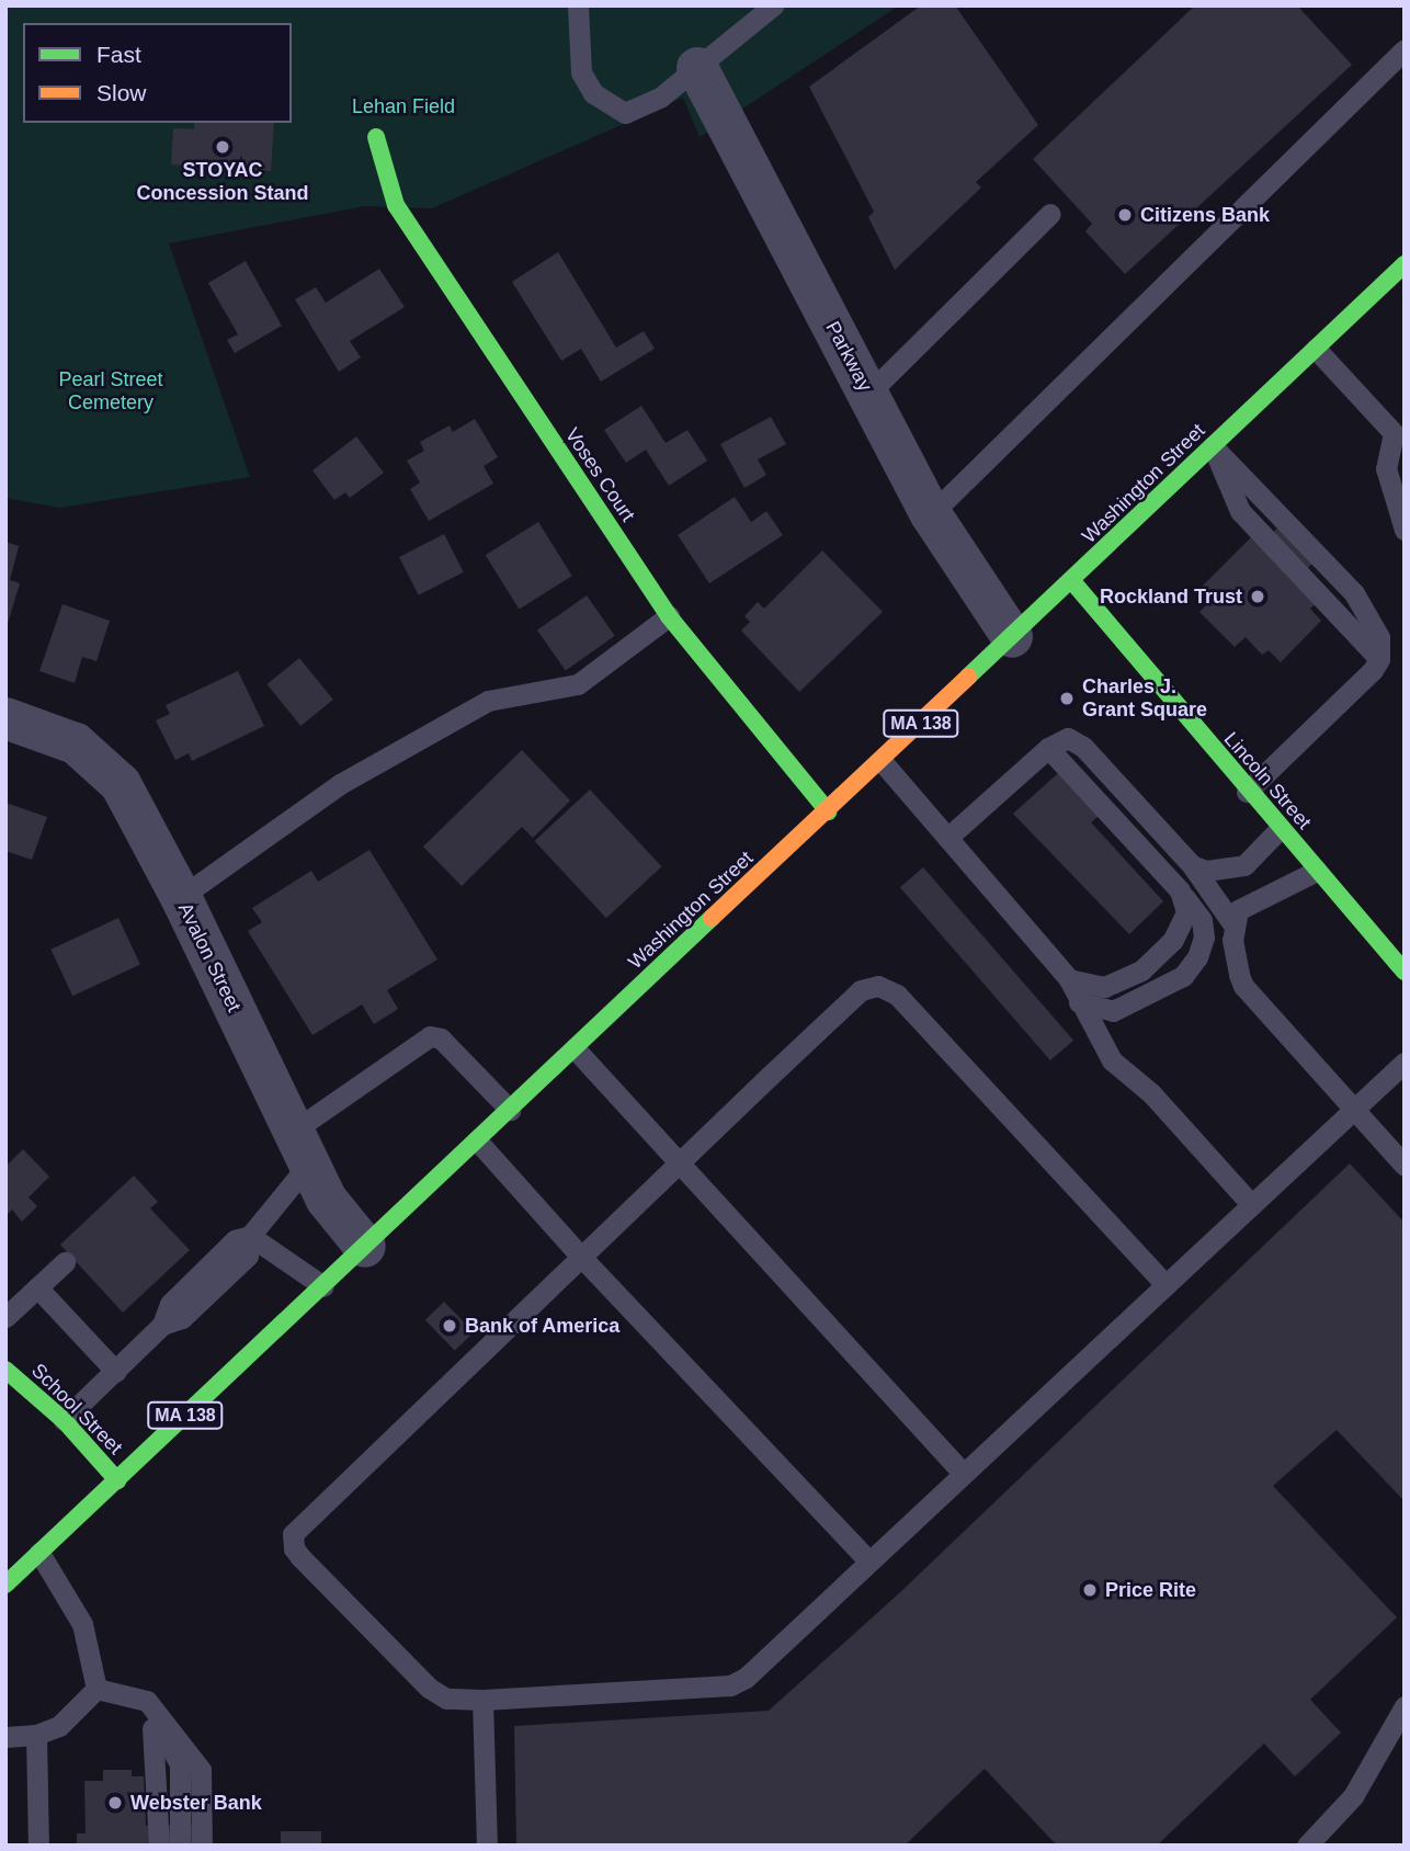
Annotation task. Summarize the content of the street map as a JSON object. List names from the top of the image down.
{
  "streets": {
    "main road": [
      "Voses Court",
      "Washington Street",
      "MA 138",
      "Lincoln Street",
      "School Street"
    ],
    "street": ["Parkway", "Avalon Street"]
  },
  "crossings": [
    ["Parkway", "Washington Street"],
    ["Voses Court", "Washington Street"],
    ["Washington Street", "Lincoln Street"],
    ["Washington Street", "Avalon Street"],
    ["Washington Street", "School Street"]
  ],
  "parks": ["Lehan Field", "Pearl Street Cemetery"],
  "places": [
    "STOYAC Concession Stand",
    "Citizens Bank",
    "Rockland Trust",
    "Charles J. Grant Square",
    "Bank of America",
    "Price Rite",
    "Webster Bank"
  ],
  "legend": ["Fast", "Slow"]
}
